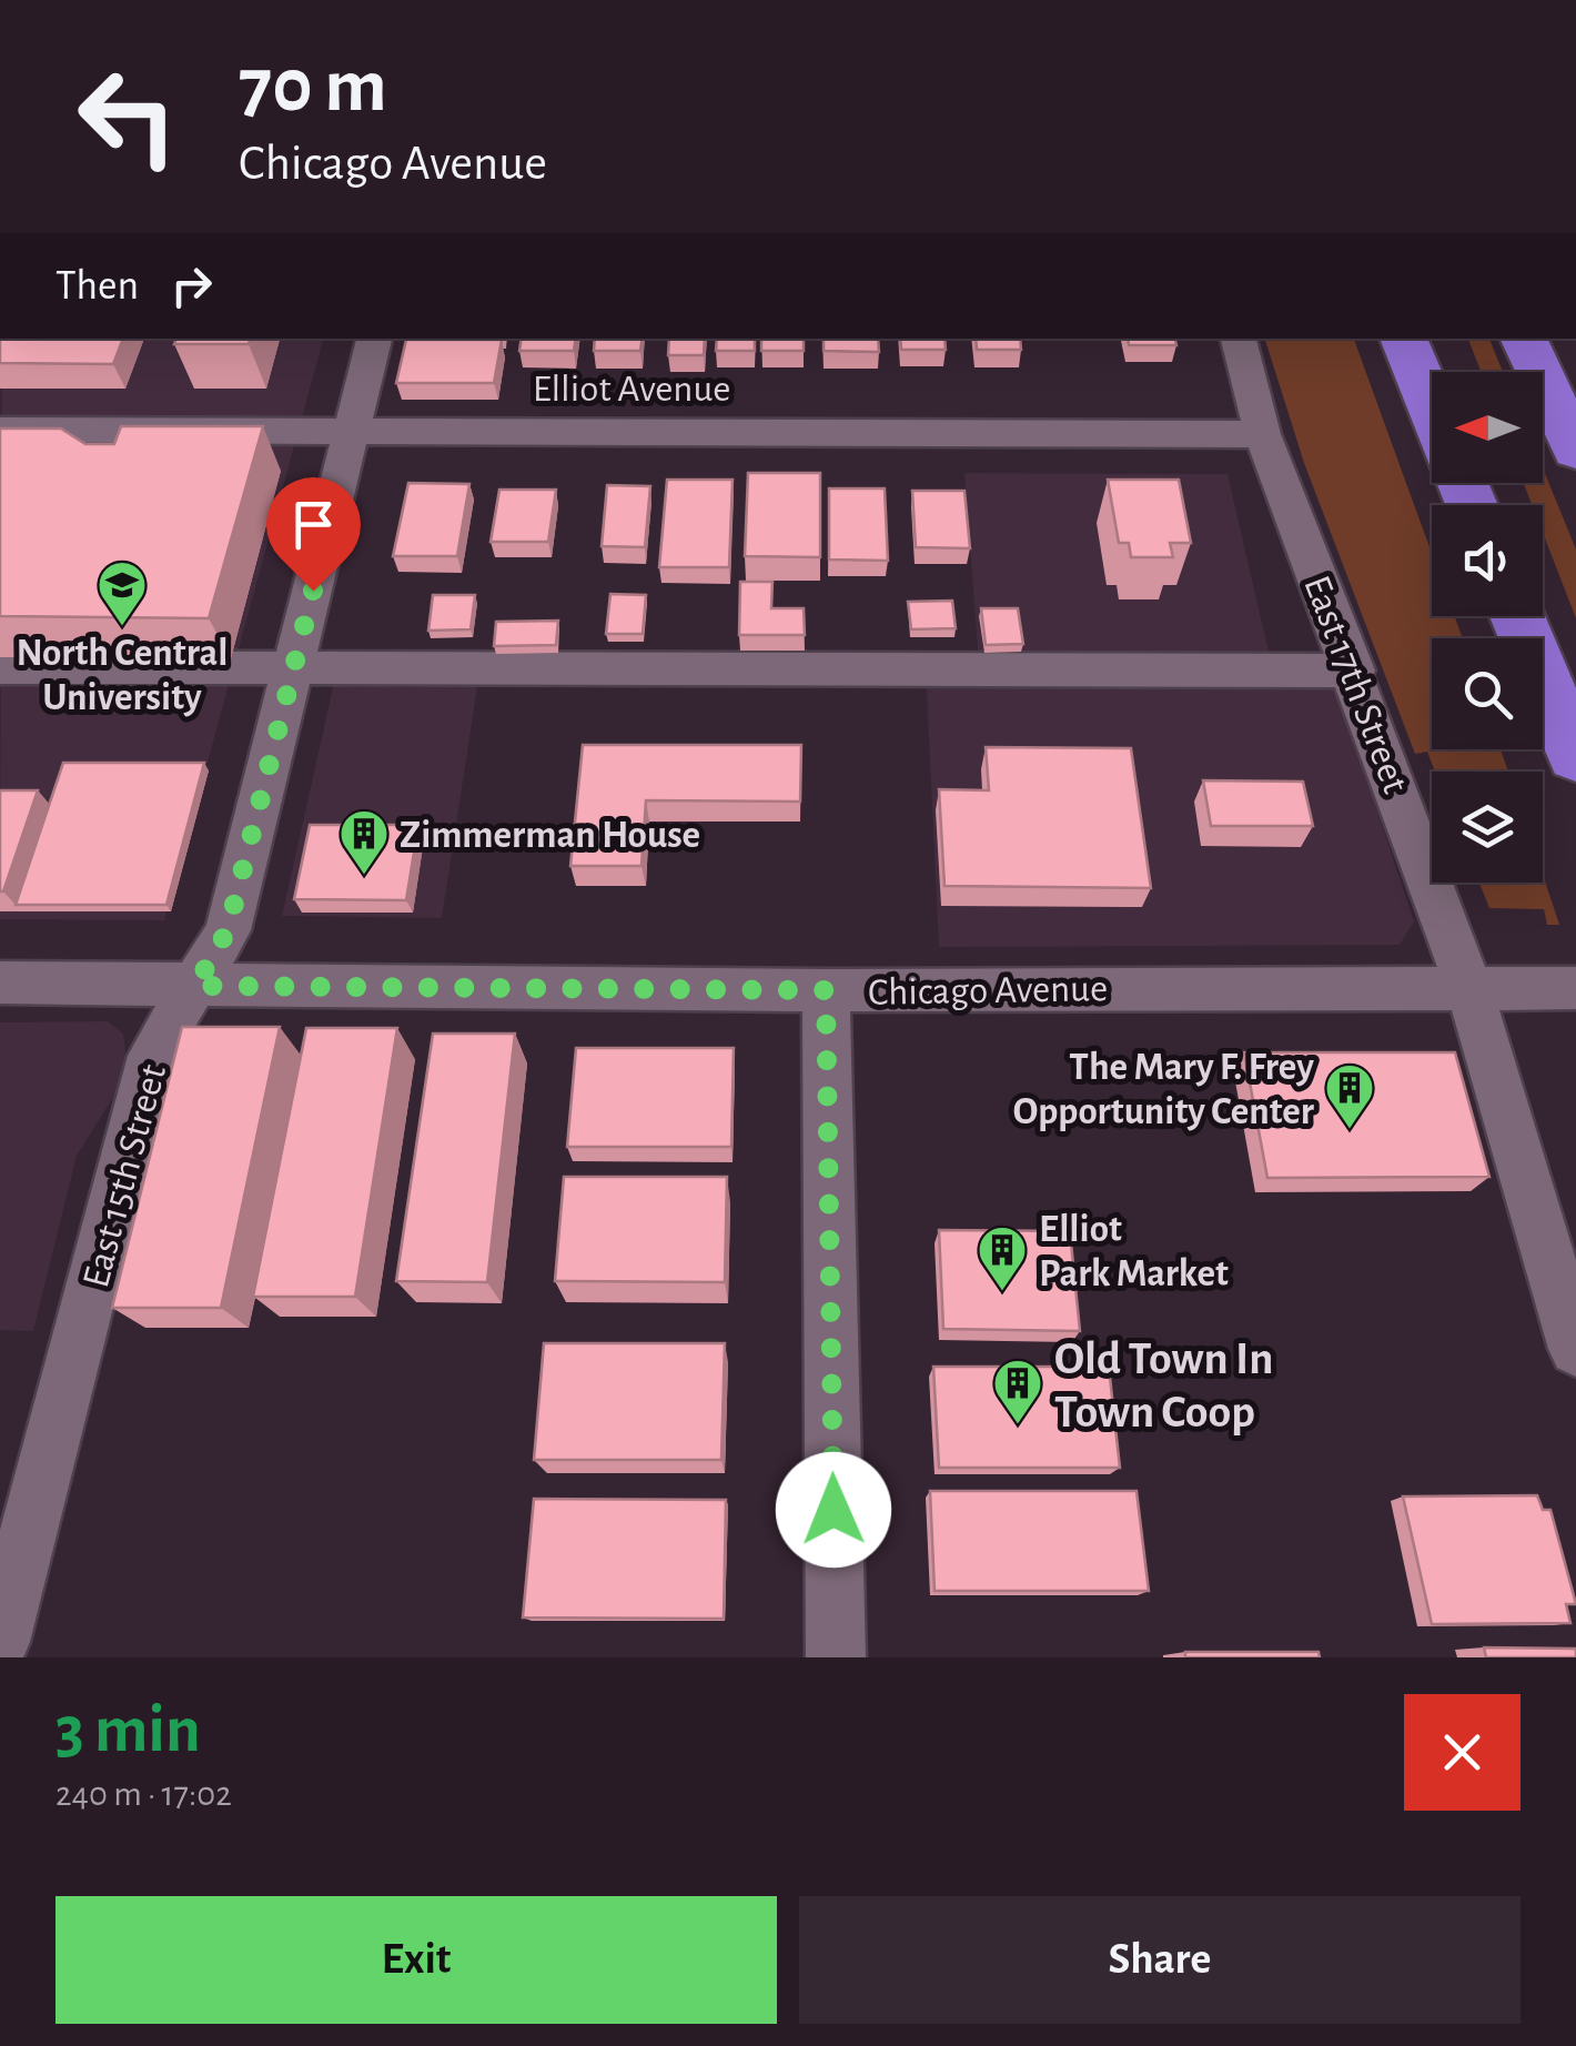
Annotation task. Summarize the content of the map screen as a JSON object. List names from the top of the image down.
{
  "streets": {
    "street": [
      "Elliot Avenue",
      "East 17th Street",
      "Chicago Avenue",
      "East 15th Street"
    ]
  },
  "crossings": [
    ["Elliot Avenue", "East 17th Street"],
    ["Elliot Avenue", "East 15th Street"],
    ["East 17th Street", "Chicago Avenue"],
    ["Chicago Avenue", "East 15th Street"]
  ],
  "places": {
    "school or university": ["North Central University"],
    "building": [
      "Zimmerman House",
      "The Mary F. Frey Opportunity Center",
      "Elliot Park Market",
      "Old Town In Town Coop"
    ]
  },
  "north": "left",
  "page": {
    "turn": ["70 m", "Chicago Avenue"],
    "then": "Then",
    "heading": ["3 min", "240 m · 17:02"],
    "buttons": ["Exit", "Share"]
  }
}
